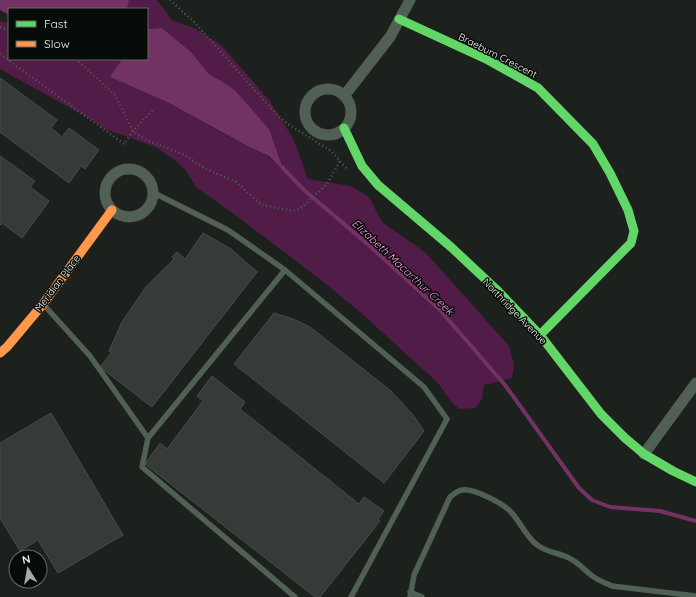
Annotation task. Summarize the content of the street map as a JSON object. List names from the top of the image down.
{
  "streets": {
    "street": ["Braeburn Crescent", "Meridian Place", "Northridge Avenue"]
  },
  "crossings": [
    ["Braeburn Crescent", "Northridge Avenue"]
  ],
  "water": ["Elizabeth Macarthur Creek"],
  "legend": ["Fast", "Slow"],
  "north": "top"
}
